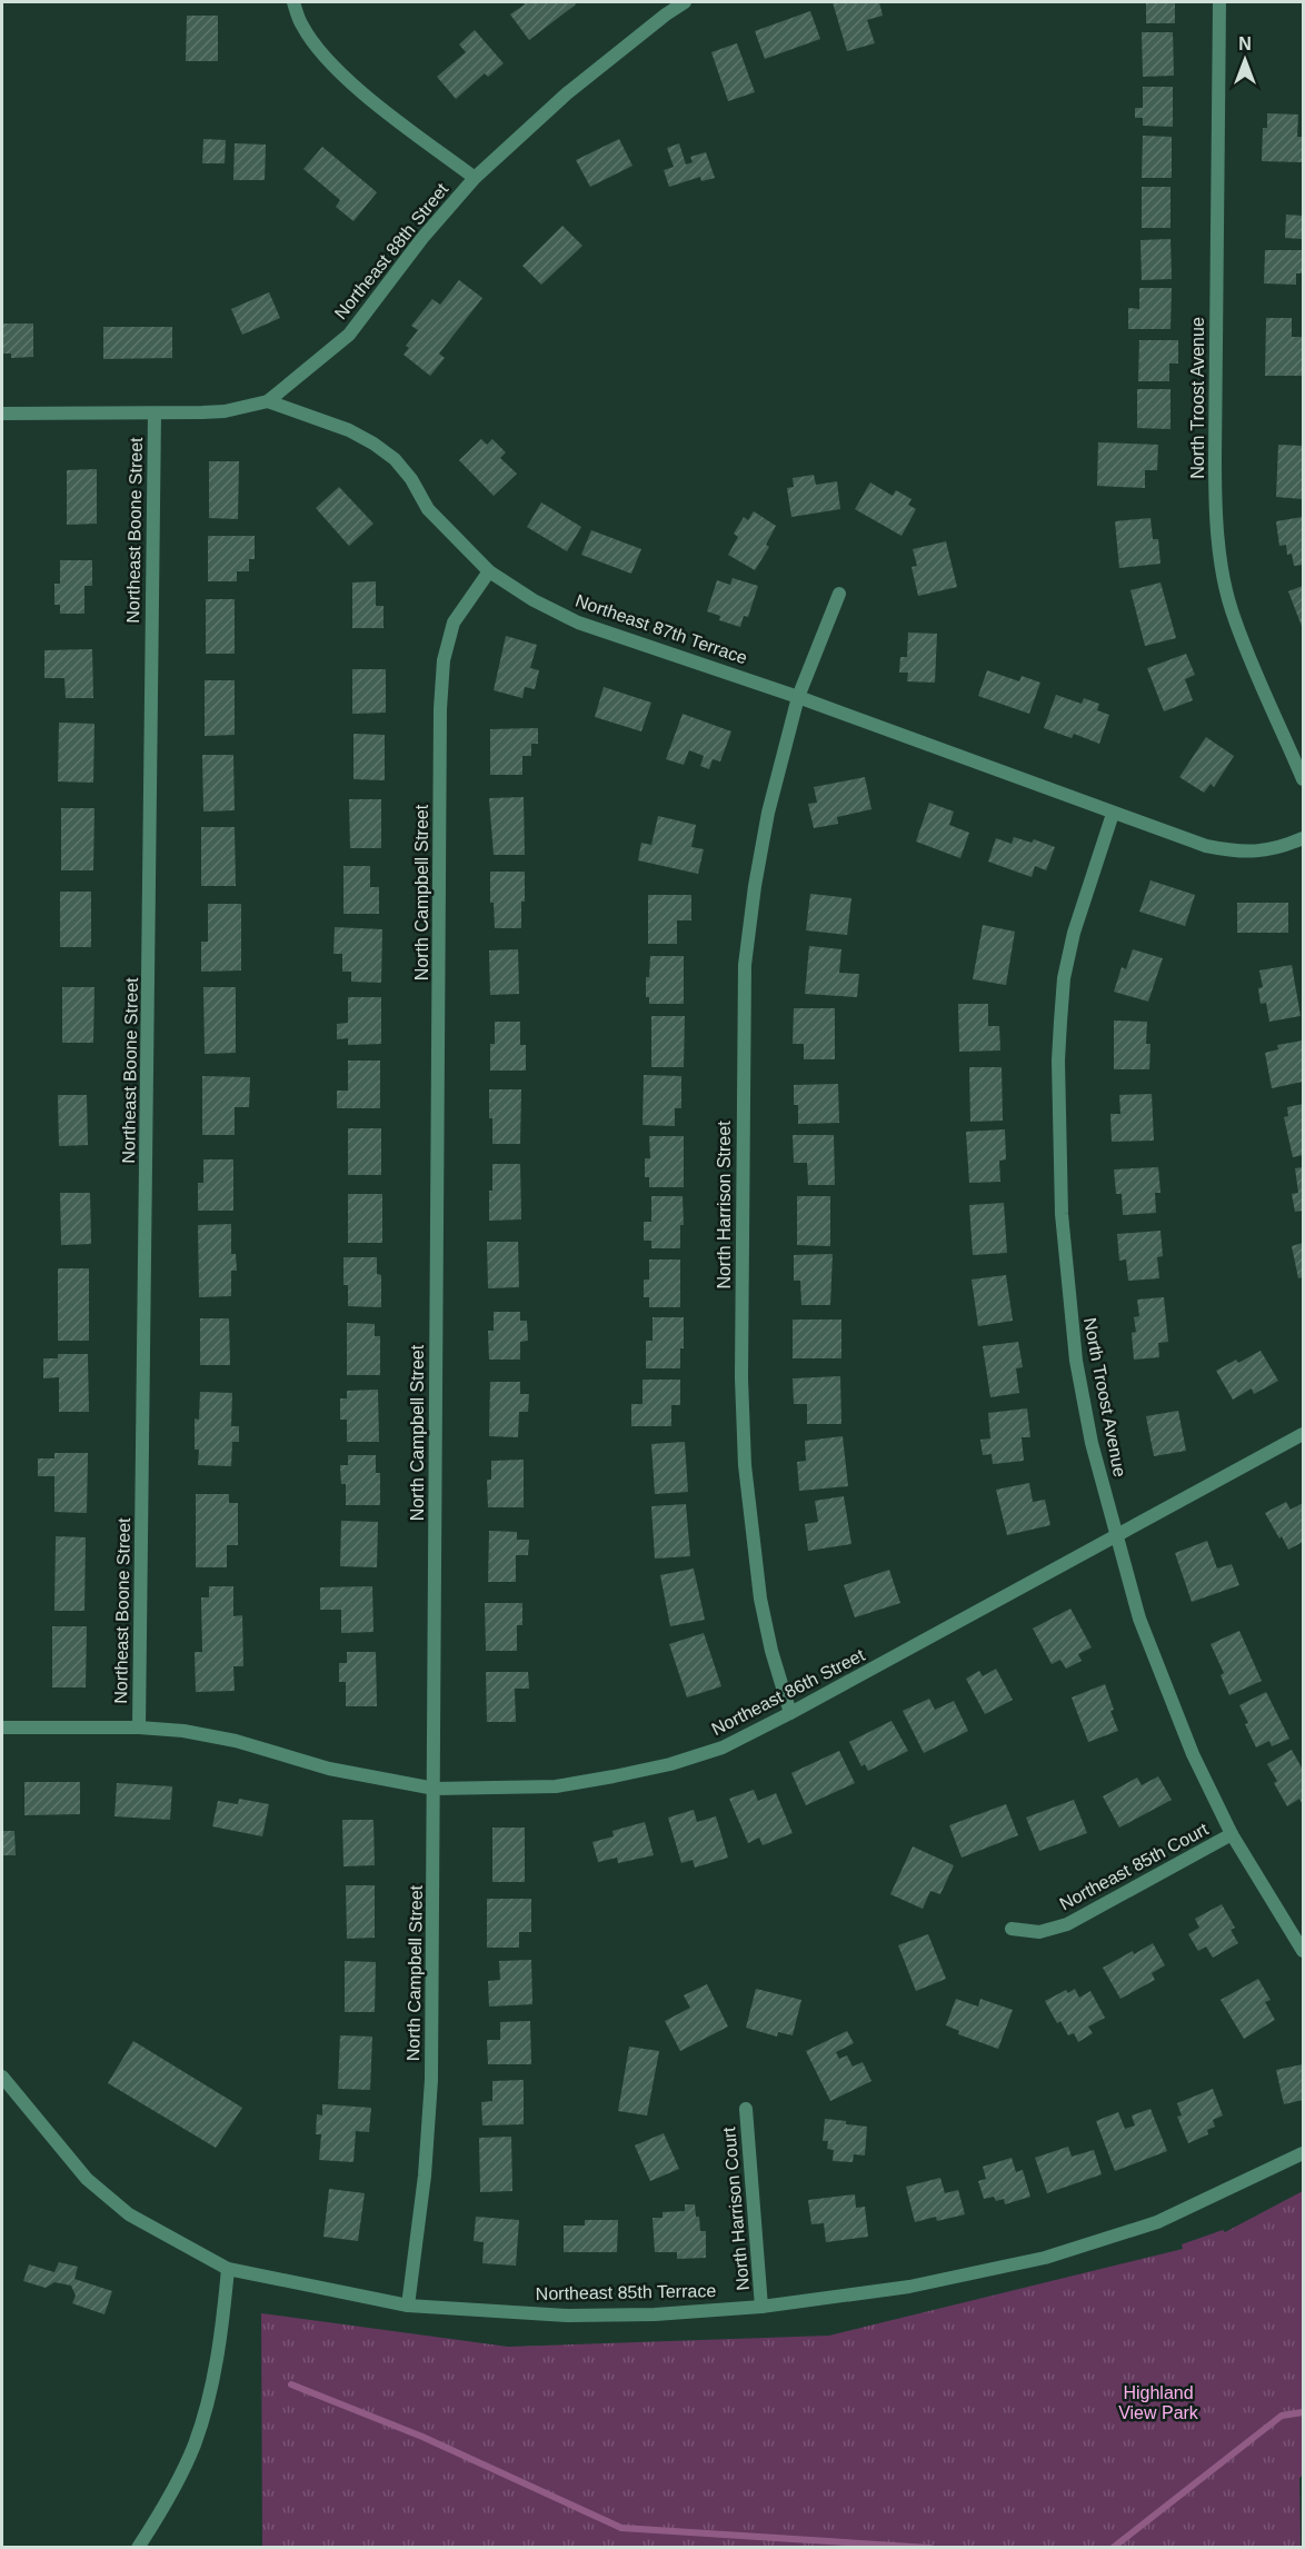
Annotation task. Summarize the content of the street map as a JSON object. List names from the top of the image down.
{
  "streets": {
    "street": [
      "Northeast 88th Street",
      "North Troost Avenue",
      "Northeast Boone Street",
      "Northeast 87th Terrace",
      "North Campbell Street",
      "North Harrison Street",
      "Northeast 86th Street",
      "Northeast 85th Court",
      "North Harrison Court",
      "Northeast 85th Terrace"
    ]
  },
  "crossings": [
    ["Northeast 88th Street", "Northeast Boone Street"],
    ["Northeast 88th Street", "Northeast 87th Terrace"],
    ["North Troost Avenue", "Northeast 87th Terrace"],
    ["North Troost Avenue", "Northeast 86th Street"],
    ["North Troost Avenue", "Northeast 85th Court"],
    ["Northeast Boone Street", "Northeast 86th Street"],
    ["Northeast 87th Terrace", "North Campbell Street"],
    ["Northeast 87th Terrace", "North Harrison Street"],
    ["North Campbell Street", "Northeast 86th Street"],
    ["North Campbell Street", "Northeast 85th Terrace"],
    ["North Harrison Street", "Northeast 86th Street"],
    ["North Harrison Court", "Northeast 85th Terrace"]
  ],
  "parks": ["Highland View Park"],
  "north": "top"
}
